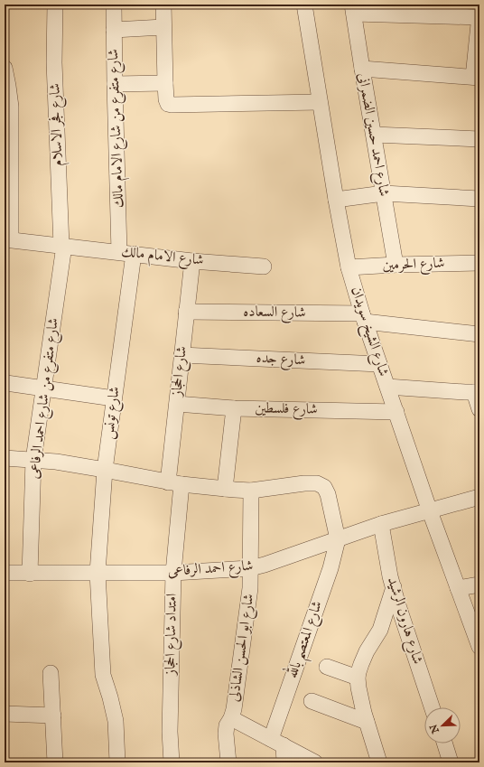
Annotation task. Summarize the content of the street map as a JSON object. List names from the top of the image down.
{
  "streets": {
    "street": [
      "شارع فجر الاسلام",
      "شارع متفرع من شارع الامام مالك",
      "شارع احمد حسين الضمرانى",
      "شارع الامام مالك",
      "شارع الحرمين",
      "شارع السعاده",
      "شارع الشيخ سويدان",
      "شارع جده",
      "شارع الحجاز",
      "شارع متفرع من شارع احمد الرفاعى",
      "شارع فلسطين",
      "شارع تونس",
      "شارع احمد الرفاعى",
      "شارع هارون الرشيد",
      "امتداد شارع الحجاز",
      "شارع المعتصم بالله",
      "شارع ابو الحسن الشاذلى"
    ]
  },
  "crossings": [
    ["شارع فجر الاسلام", "شارع الامام مالك"],
    ["شارع فجر الاسلام", "شارع متفرع من شارع احمد الرفاعى"],
    ["شارع متفرع من شارع الامام مالك", "شارع الامام مالك"],
    ["شارع متفرع من شارع الامام مالك", "شارع تونس"],
    ["شارع احمد حسين الضمرانى", "شارع الحرمين"],
    ["شارع الامام مالك", "شارع الحجاز"],
    ["شارع الامام مالك", "شارع متفرع من شارع احمد الرفاعى"],
    ["شارع الامام مالك", "شارع تونس"],
    ["شارع الحرمين", "شارع الشيخ سويدان"],
    ["شارع السعاده", "شارع الشيخ سويدان"],
    ["شارع السعاده", "شارع الحجاز"],
    ["شارع الشيخ سويدان", "شارع جده"],
    ["شارع الشيخ سويدان", "شارع فلسطين"],
    ["شارع الشيخ سويدان", "شارع احمد الرفاعى"],
    ["شارع جده", "شارع الحجاز"],
    ["شارع الحجاز", "شارع فلسطين"],
    ["شارع الحجاز", "امتداد شارع الحجاز"],
    ["شارع متفرع من شارع احمد الرفاعى", "شارع احمد الرفاعى"],
    ["شارع تونس", "شارع احمد الرفاعى"],
    ["شارع احمد الرفاعى", "شارع هارون الرشيد"],
    ["شارع احمد الرفاعى", "امتداد شارع الحجاز"],
    ["شارع احمد الرفاعى", "شارع المعتصم بالله"],
    ["شارع احمد الرفاعى", "شارع ابو الحسن الشاذلى"]
  ],
  "north": "bottom left"
}
